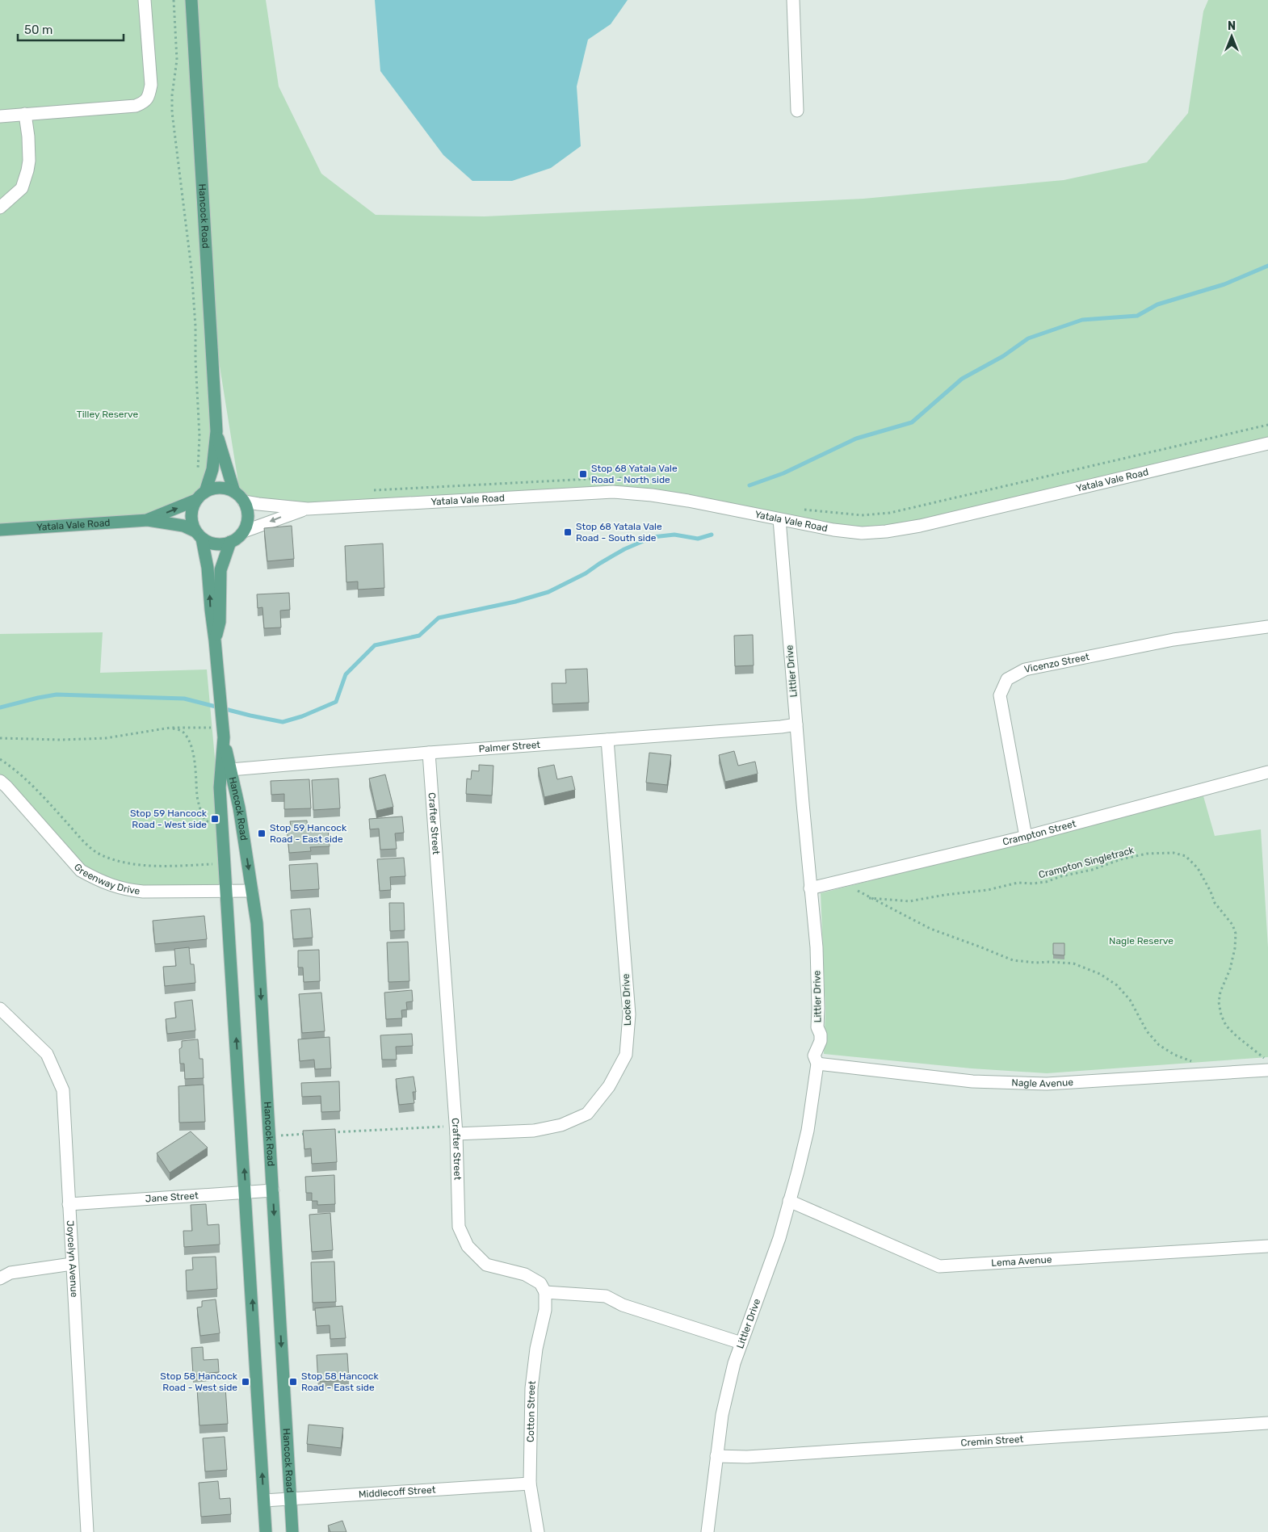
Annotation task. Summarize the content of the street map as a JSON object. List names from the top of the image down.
{
  "streets": {
    "main road": ["Hancock Road", "Yatala Vale Road"],
    "street": [
      "Vicenzo Street",
      "Littler Drive",
      "Palmer Street",
      "Crafter Street",
      "Crampton Street",
      "Greenway Drive",
      "Locke Drive",
      "Nagle Avenue",
      "Jane Street",
      "Joycelyn Avenue",
      "Lema Avenue",
      "Cotton Street",
      "Cremin Street",
      "Middlecoff Street"
    ],
    "path": ["Crampton Singletrack"]
  },
  "crossings": [
    ["Hancock Road", "Yatala Vale Road"],
    ["Hancock Road", "Palmer Street"],
    ["Hancock Road", "Greenway Drive"],
    ["Hancock Road", "Jane Street"],
    ["Hancock Road", "Middlecoff Street"],
    ["Yatala Vale Road", "Littler Drive"],
    ["Vicenzo Street", "Crampton Street"],
    ["Littler Drive", "Palmer Street"],
    ["Littler Drive", "Crampton Street"],
    ["Littler Drive", "Nagle Avenue"],
    ["Littler Drive", "Lema Avenue"],
    ["Littler Drive", "Cremin Street"],
    ["Palmer Street", "Crafter Street"],
    ["Palmer Street", "Locke Drive"],
    ["Crafter Street", "Locke Drive"],
    ["Crafter Street", "Cotton Street"],
    ["Jane Street", "Joycelyn Avenue"],
    ["Cotton Street", "Middlecoff Street"]
  ],
  "parks": ["Tilley Reserve", "Nagle Reserve"],
  "places": {
    "transit": [
      "Stop 68 Yatala Vale Road - North side",
      "Stop 68 Yatala Vale Road - South side",
      "Stop 59 Hancock Road - West side",
      "Stop 59 Hancock Road - East side",
      "Stop 58 Hancock Road - West side",
      "Stop 58 Hancock Road - East side"
    ]
  },
  "scale_bar": "50 m",
  "north": "top"
}
